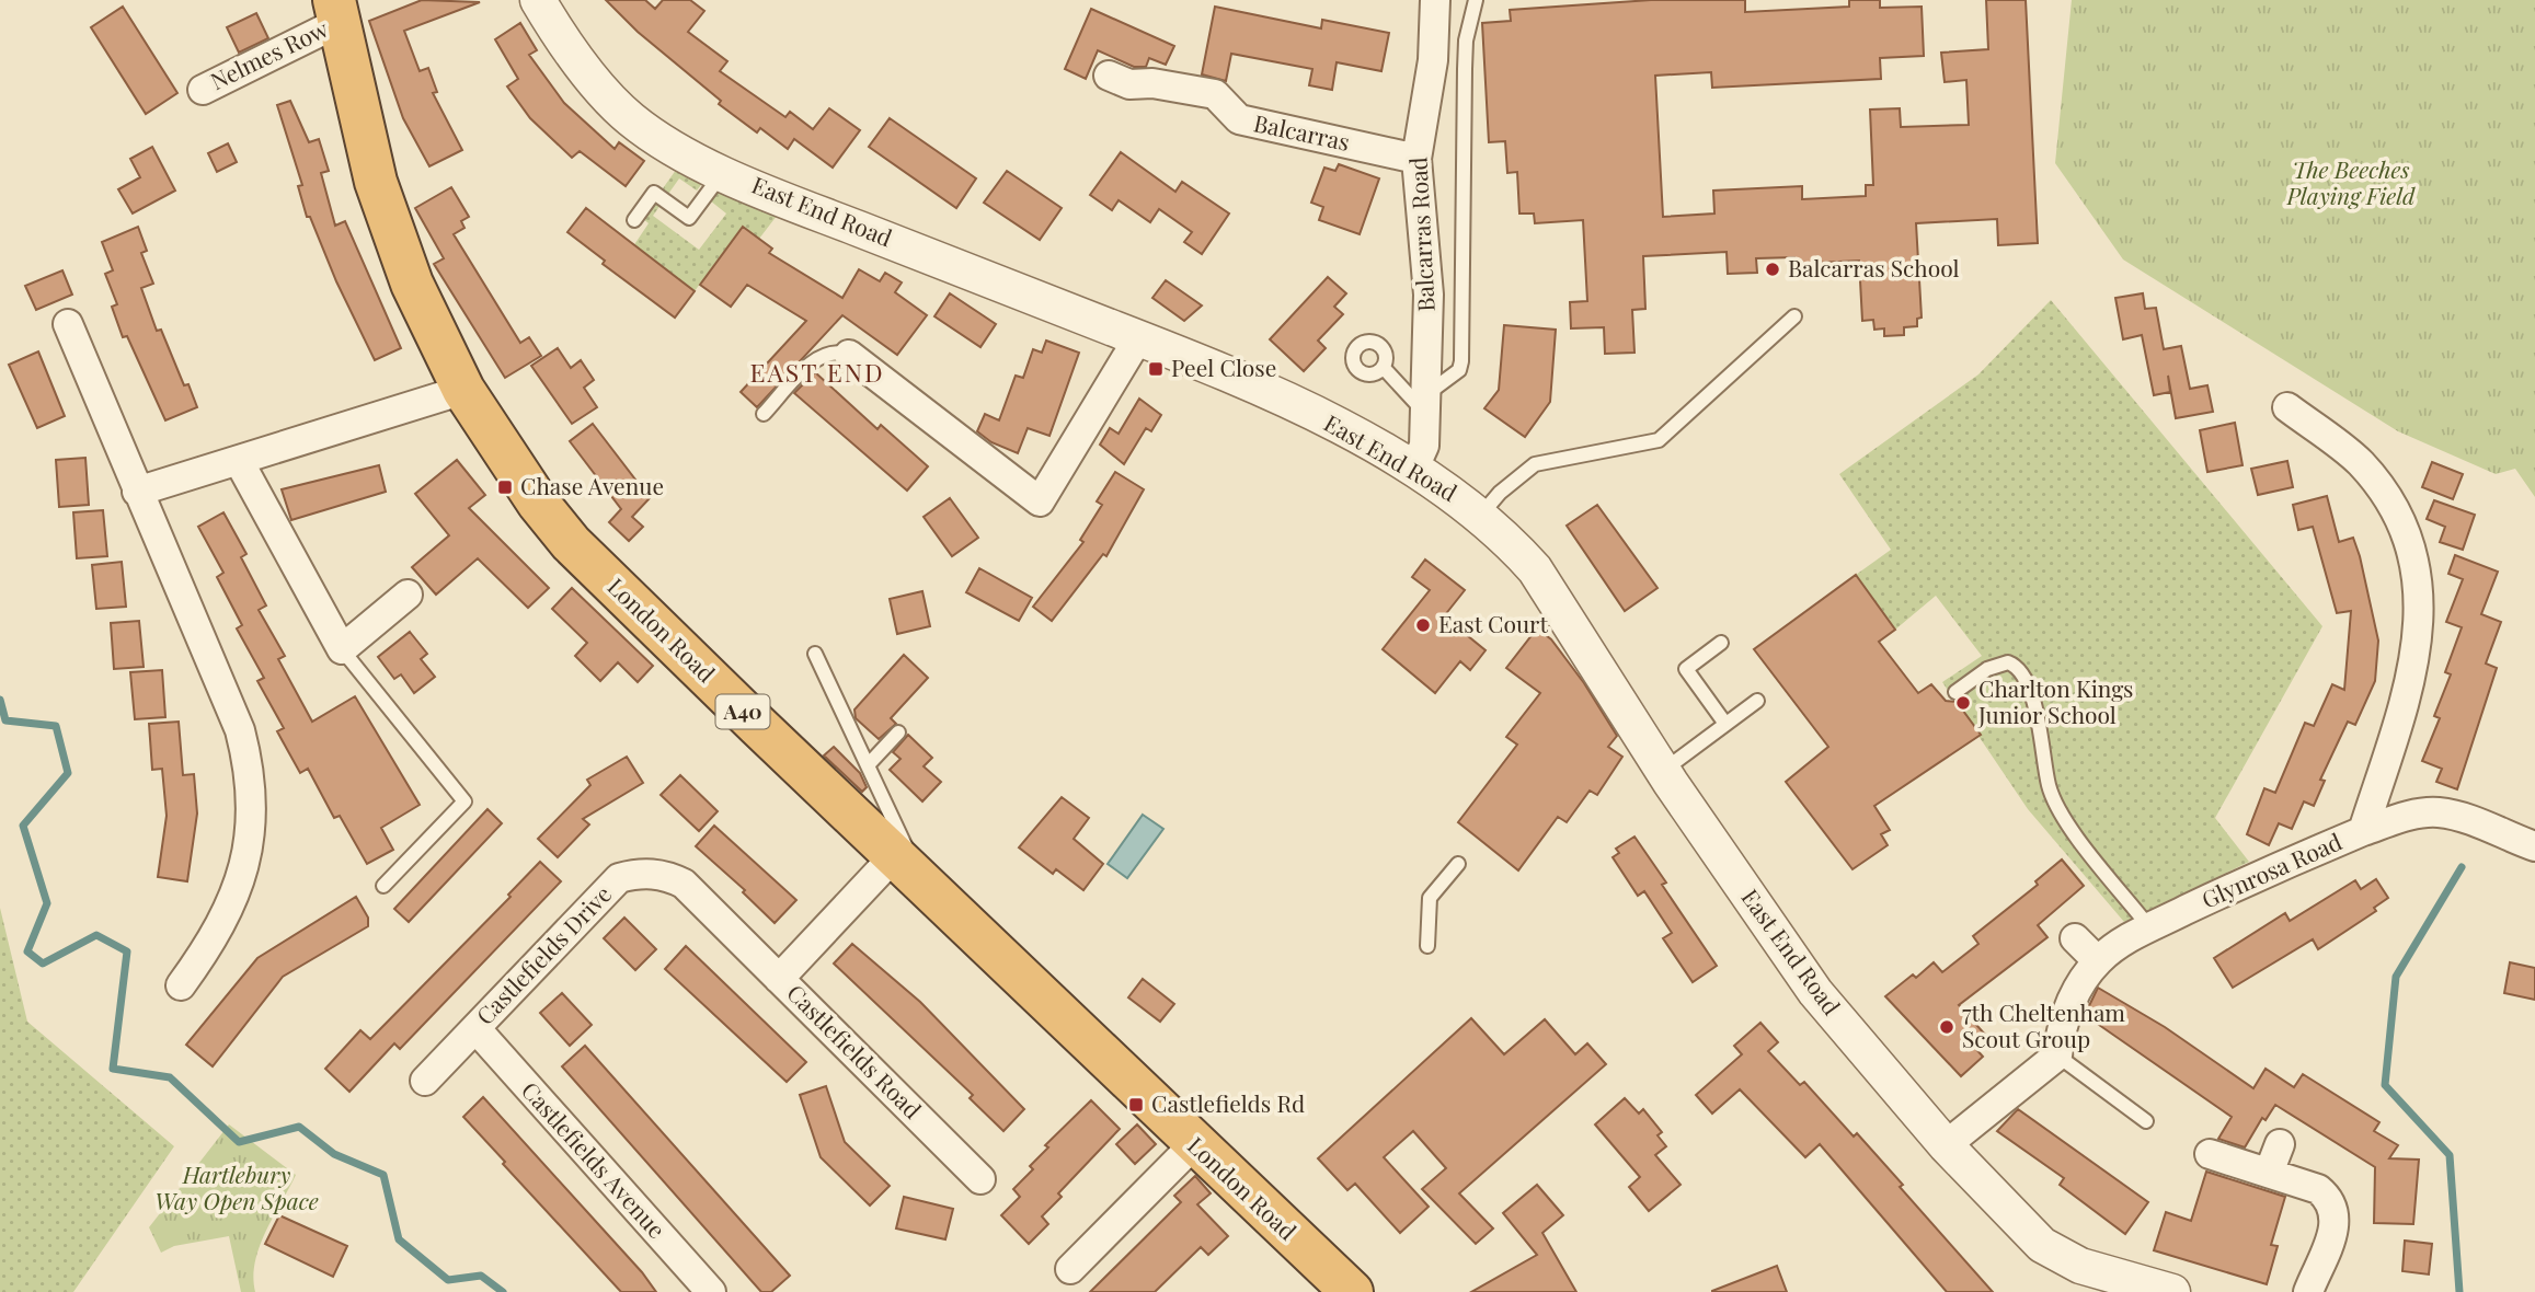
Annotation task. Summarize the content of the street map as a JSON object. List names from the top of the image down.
{
  "streets": {
    "highway": ["London Road", "A40"],
    "street": [
      "Nelmes Row",
      "Balcarras",
      "East End Road",
      "Balcarras Road",
      "Glynrosa Road",
      "Castlefields Drive",
      "Castlefields Road",
      "Castlefields Avenue"
    ]
  },
  "crossings": [
    ["Nelmes Row", "London Road"],
    ["Balcarras", "Balcarras Road"],
    ["East End Road", "Balcarras Road"],
    ["London Road", "Castlefields Road"],
    ["Castlefields Drive", "Castlefields Road"],
    ["Castlefields Drive", "Castlefields Avenue"]
  ],
  "districts": ["EAST END"],
  "parks": ["The Beeches Playing Field", "Hartlebury Way Open Space"],
  "places": {
    "other": [
      "Balcarras School",
      "East Court",
      "Charlton Kings Junior School",
      "7th Cheltenham Scout Group"
    ],
    "transit": ["Peel Close", "Chase Avenue", "Castlefields Rd"]
  }
}
